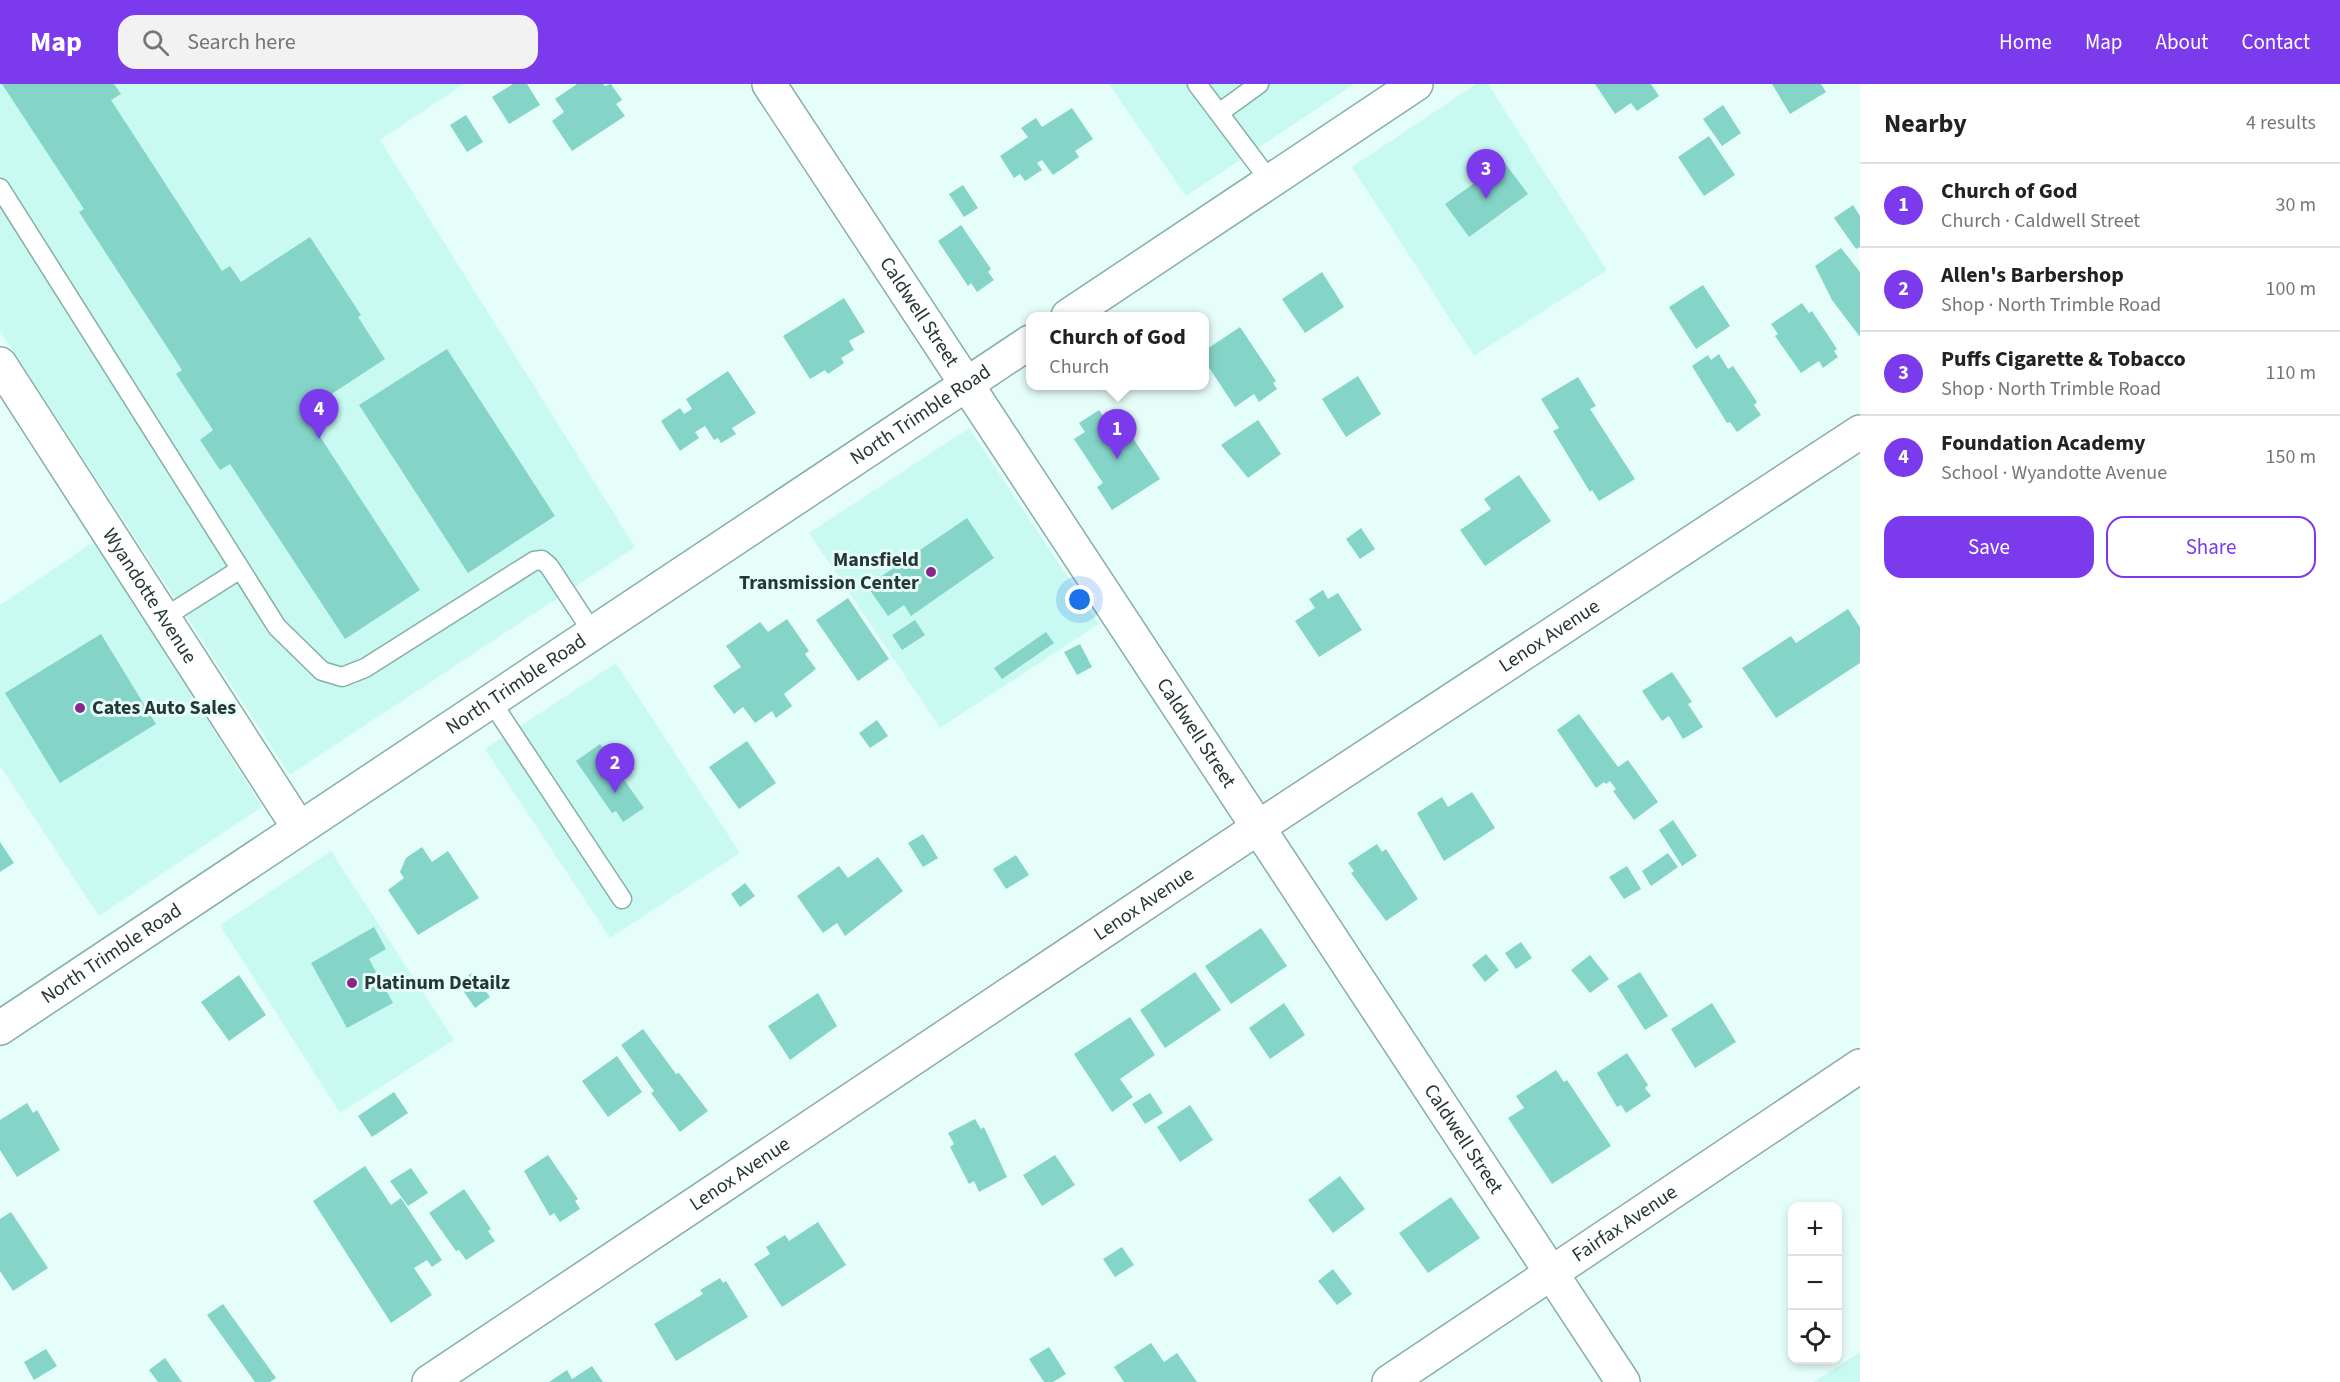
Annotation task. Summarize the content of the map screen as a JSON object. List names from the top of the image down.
{
  "streets": {
    "street": [
      "Caldwell Street",
      "North Trimble Road",
      "Wyandotte Avenue",
      "Lenox Avenue",
      "Fairfax Avenue"
    ]
  },
  "crossings": [
    ["Caldwell Street", "North Trimble Road"],
    ["Caldwell Street", "Lenox Avenue"],
    ["Caldwell Street", "Fairfax Avenue"],
    ["North Trimble Road", "Wyandotte Avenue"]
  ],
  "places": ["Mansfield Transmission Center", "Cates Auto Sales", "Platinum Detailz"],
  "page": {
    "header": "Map",
    "search": "Search here",
    "nav": [
      "Home",
      "Map",
      "About",
      "Contact"
    ],
    "heading": ["Nearby", "4 results"],
    "pins": [
      "3",
      "4",
      "1",
      "2"
    ],
    "list": [
      {
        "mark": "1",
        "name": "Church of God",
        "note": "Church · Caldwell Street",
        "value": "30 m"
      },
      {
        "mark": "2",
        "name": "Allen's Barbershop",
        "note": "Shop · North Trimble Road",
        "value": "100 m"
      },
      {
        "mark": "3",
        "name": "Puffs Cigarette & Tobacco",
        "note": "Shop · North Trimble Road",
        "value": "110 m"
      },
      {
        "mark": "4",
        "name": "Foundation Academy",
        "note": "School · Wyandotte Avenue",
        "value": "150 m"
      }
    ],
    "popup": ["Church of God", "Church"],
    "buttons": ["Save", "Share"],
    "map_buttons": ["+", "−"]
  }
}
